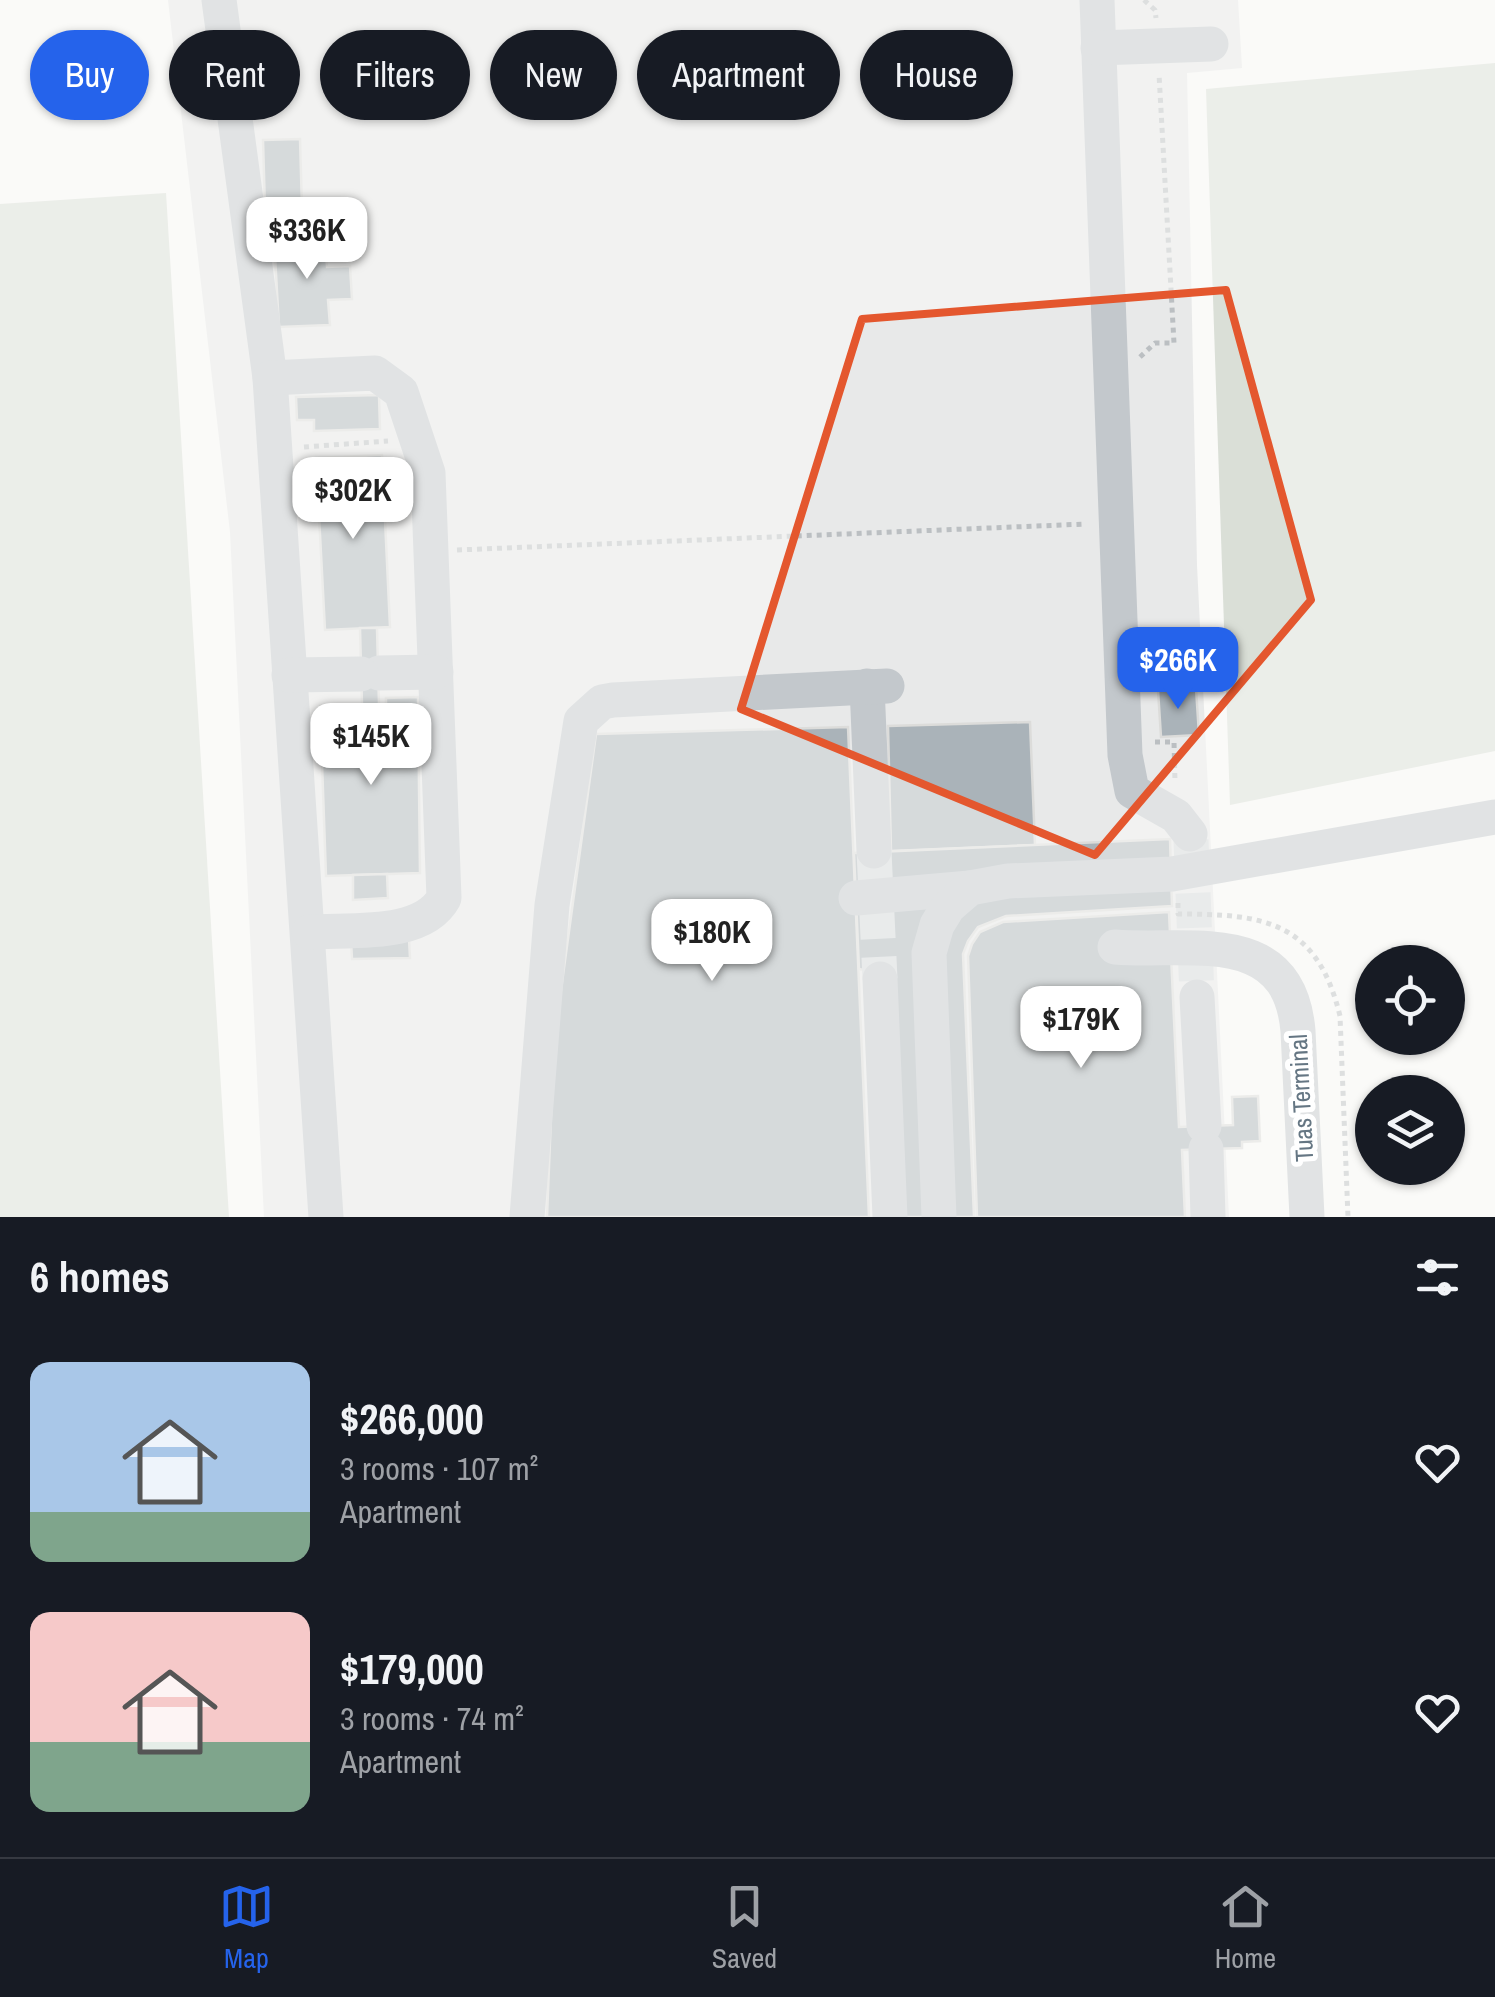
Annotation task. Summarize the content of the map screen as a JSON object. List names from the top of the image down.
{
  "streets": {
    "lane": ["Tuas Terminal"]
  },
  "page": {
    "chip": [
      "Buy",
      "Rent",
      "Filters",
      "New",
      "Apartment",
      "House"
    ],
    "price": [
      "$336K",
      "$302K",
      "$266K",
      "$145K",
      "$180K",
      "$179K"
    ],
    "heading": "6 homes",
    "list": [
      {
        "name": "$266,000",
        "note": "3 rooms · 107 m² · Apartment"
      },
      {
        "name": "$179,000",
        "note": "3 rooms · 74 m² · Apartment"
      }
    ],
    "tabs": ["Map", "Saved", "Home"]
  }
}
